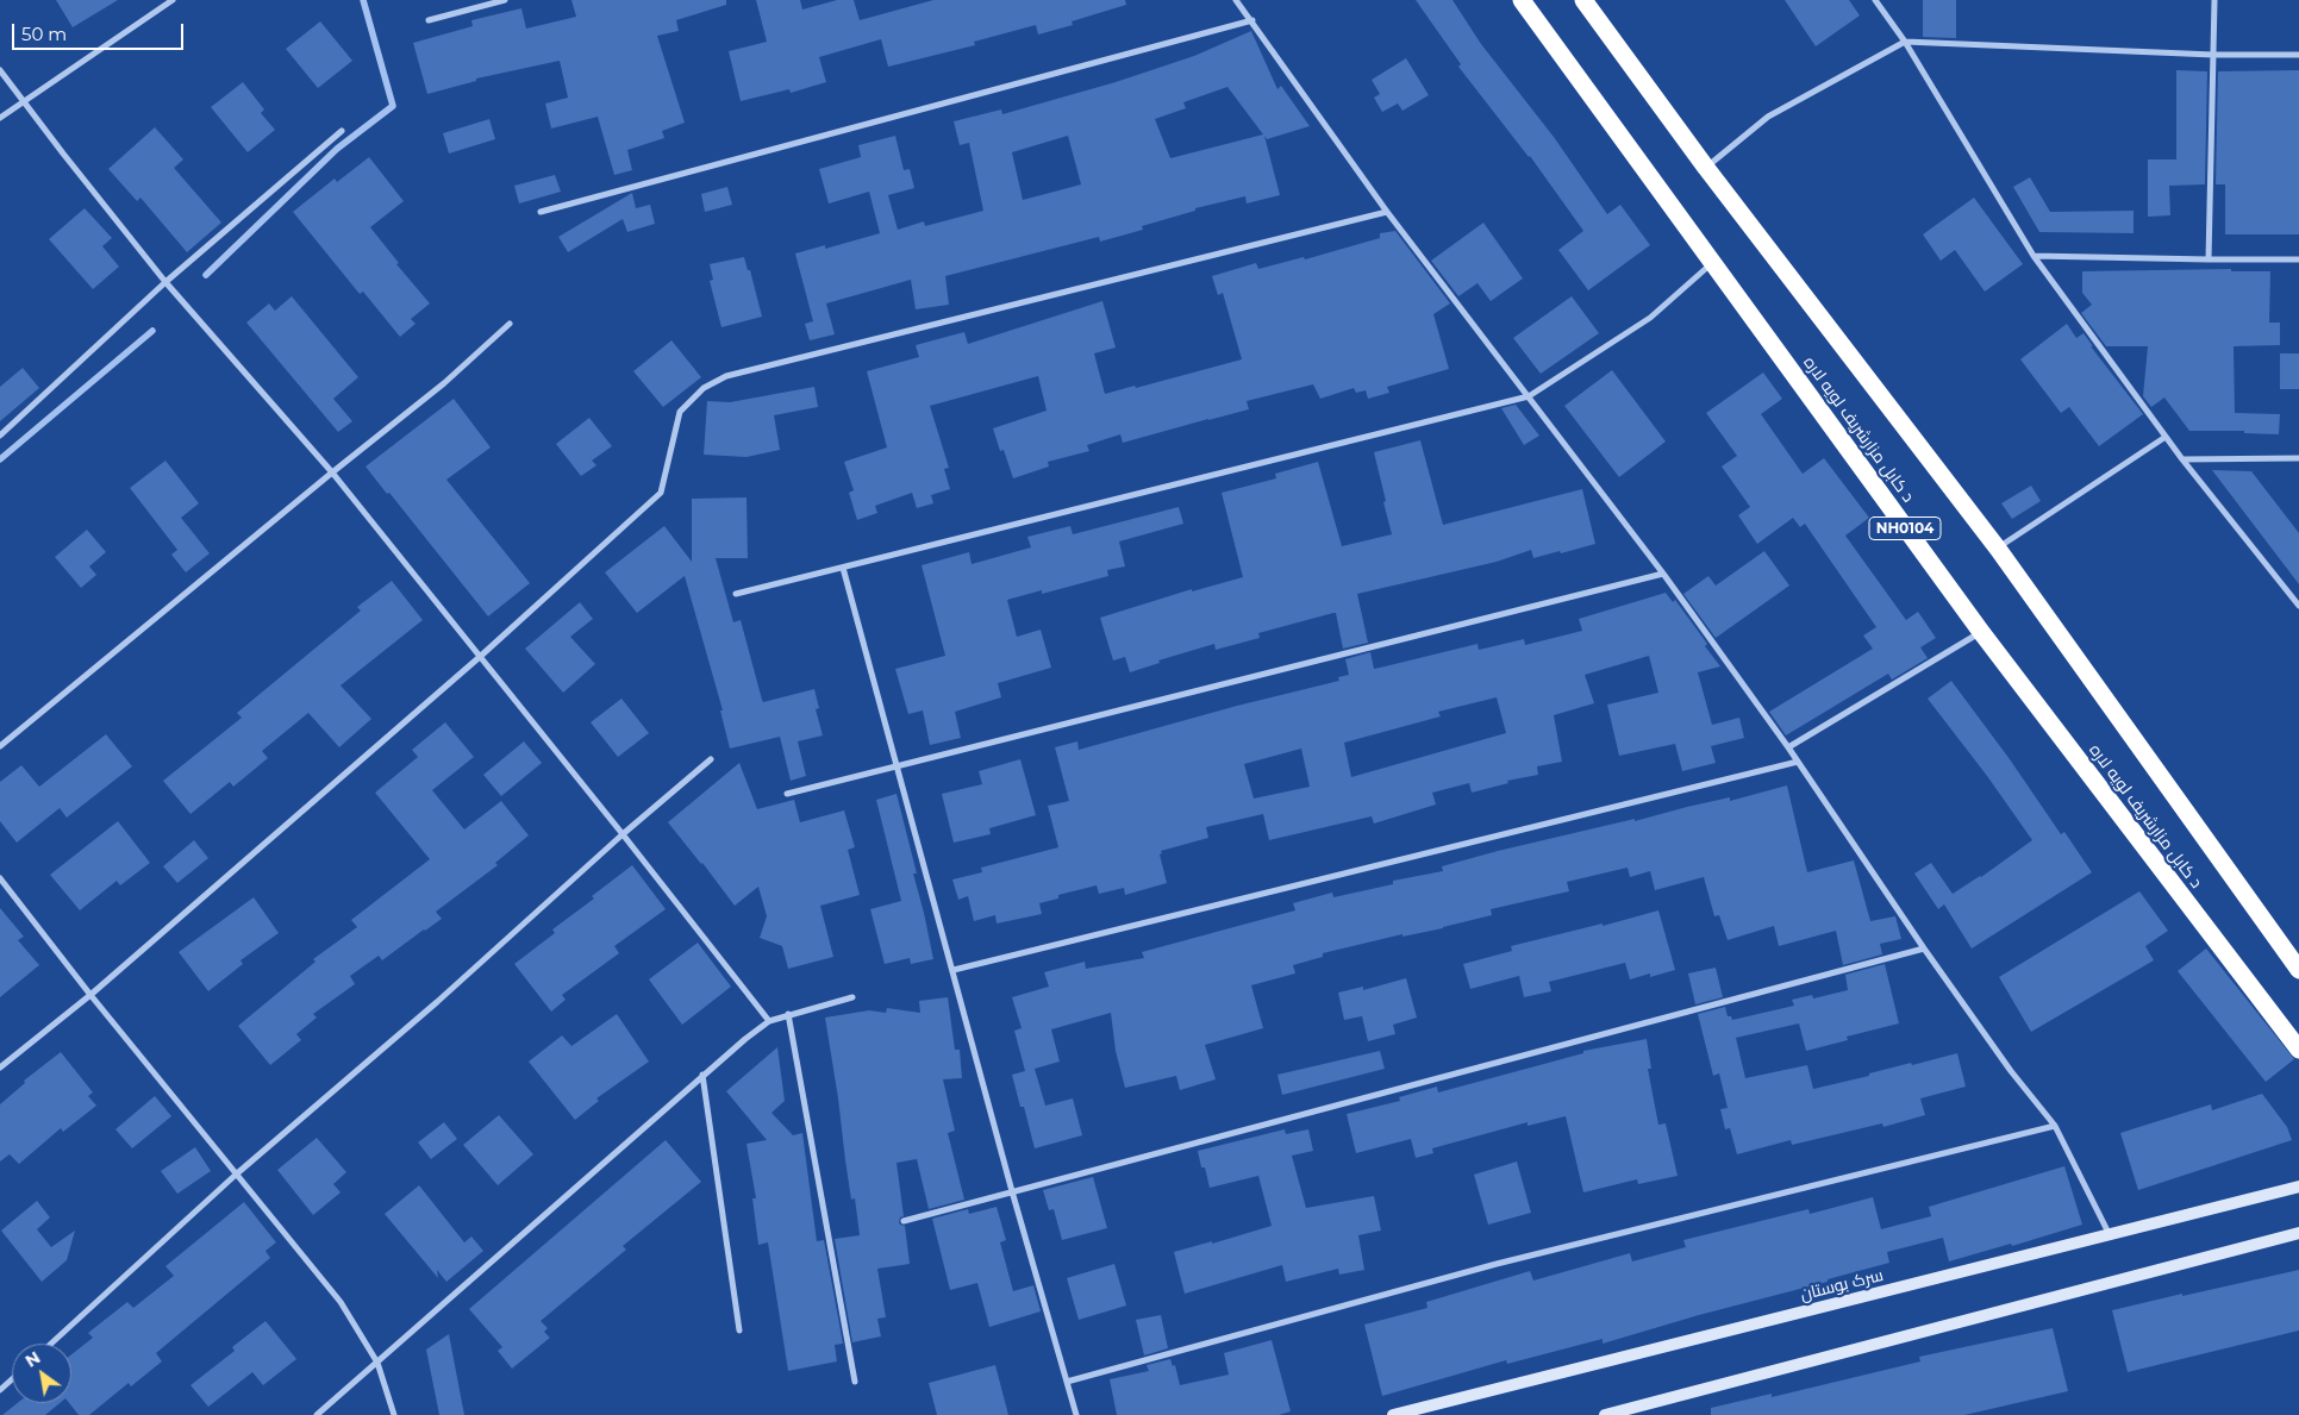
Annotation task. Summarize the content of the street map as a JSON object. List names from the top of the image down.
{
  "streets": {
    "highway": ["د کابل مزارشریف لویه لاره", "NH0104"],
    "street": ["سرک بوستان"]
  },
  "scale_bar": "50 m",
  "north": "top left"
}
